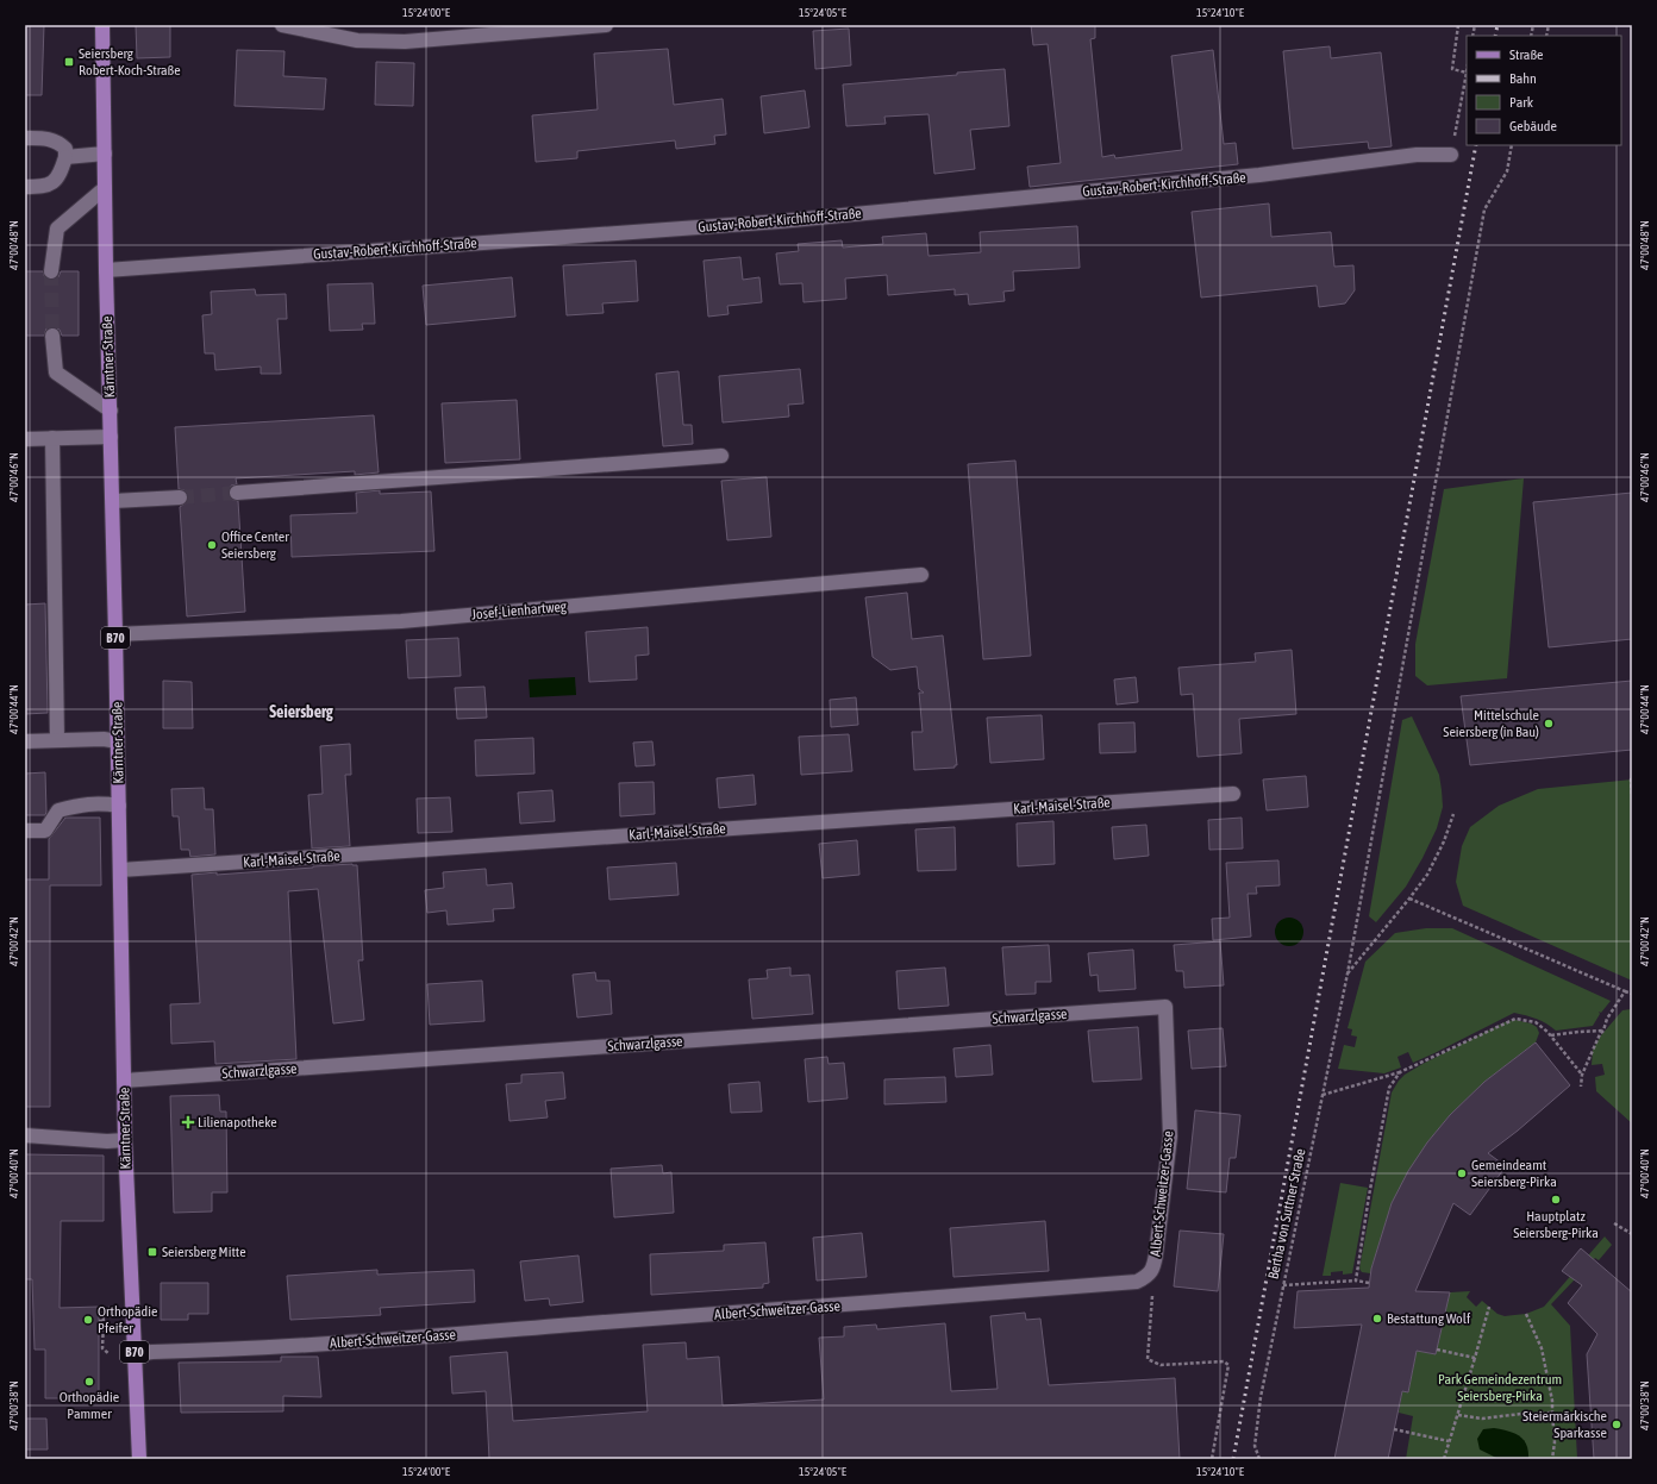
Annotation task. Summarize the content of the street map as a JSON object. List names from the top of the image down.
{
  "streets": {
    "main road": ["Kärntner Straße", "B70"],
    "street": [
      "Gustav-Robert-Kirchhoff-Straße",
      "Josef-Lienhartweg",
      "Karl-Maisel-Straße",
      "Schwarzlgasse",
      "Albert-Schweitzer-Gasse"
    ],
    "path": ["Bertha von Suttner Straße"]
  },
  "crossings": [
    ["Gustav-Robert-Kirchhoff-Straße", "Kärntner Straße"],
    ["Kärntner Straße", "Josef-Lienhartweg"],
    ["Kärntner Straße", "Karl-Maisel-Straße"],
    ["Kärntner Straße", "Schwarzlgasse"],
    ["Kärntner Straße", "Albert-Schweitzer-Gasse"],
    ["Schwarzlgasse", "Albert-Schweitzer-Gasse"]
  ],
  "districts": ["Seiersberg"],
  "parks": ["Park Gemeindezentrum Seiersberg-Pirka"],
  "places": {
    "transit": ["Seiersberg Robert-Koch-Straße", "Seiersberg Mitte"],
    "other": [
      "Office Center Seiersberg",
      "Mittelschule Seiersberg (in Bau)",
      "Gemeindeamt Seiersberg-Pirka",
      "Hauptplatz Seiersberg-Pirka",
      "Bestattung Wolf",
      "Orthopädie Pfeifer",
      "Orthopädie Pammer",
      "Steiermärkische Sparkasse"
    ],
    "health": ["Lilienapotheke"]
  },
  "legend": [
    "Straße",
    "Bahn",
    "Park",
    "Gebäude"
  ],
  "coordinates": [
    "15°24'00\"E",
    "15°24'05\"E",
    "15°24'10\"E",
    "47°00'48\"N",
    "47°00'46\"N",
    "47°00'44\"N",
    "47°00'42\"N",
    "47°00'40\"N",
    "47°00'38\"N"
  ]
}
